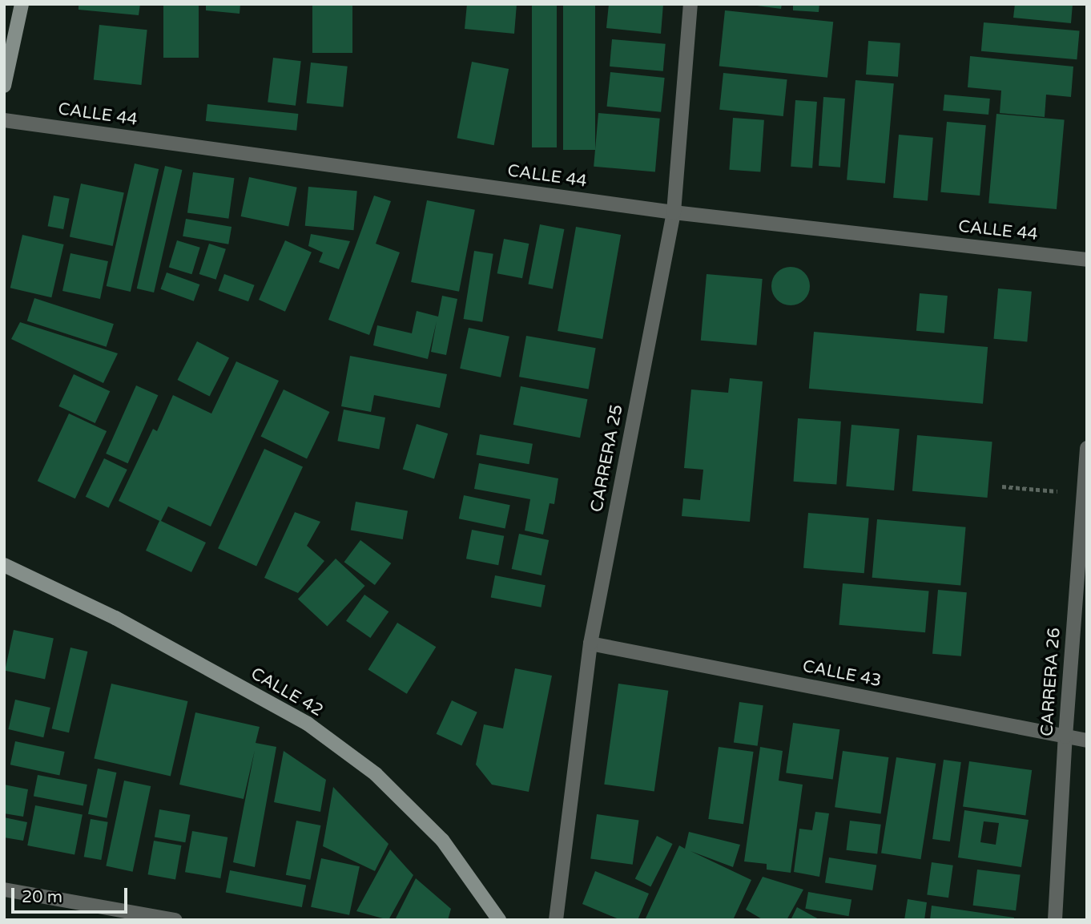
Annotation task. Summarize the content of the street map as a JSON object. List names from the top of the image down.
{
  "streets": {
    "main road": ["CALLE 42"],
    "street": [
      "CALLE 44",
      "CARRERA 25",
      "CALLE 43",
      "CARRERA 26"
    ]
  },
  "crossings": [
    ["CALLE 44", "CARRERA 25"],
    ["CARRERA 25", "CALLE 43"],
    ["CALLE 43", "CARRERA 26"]
  ],
  "scale_bar": "20 m"
}
